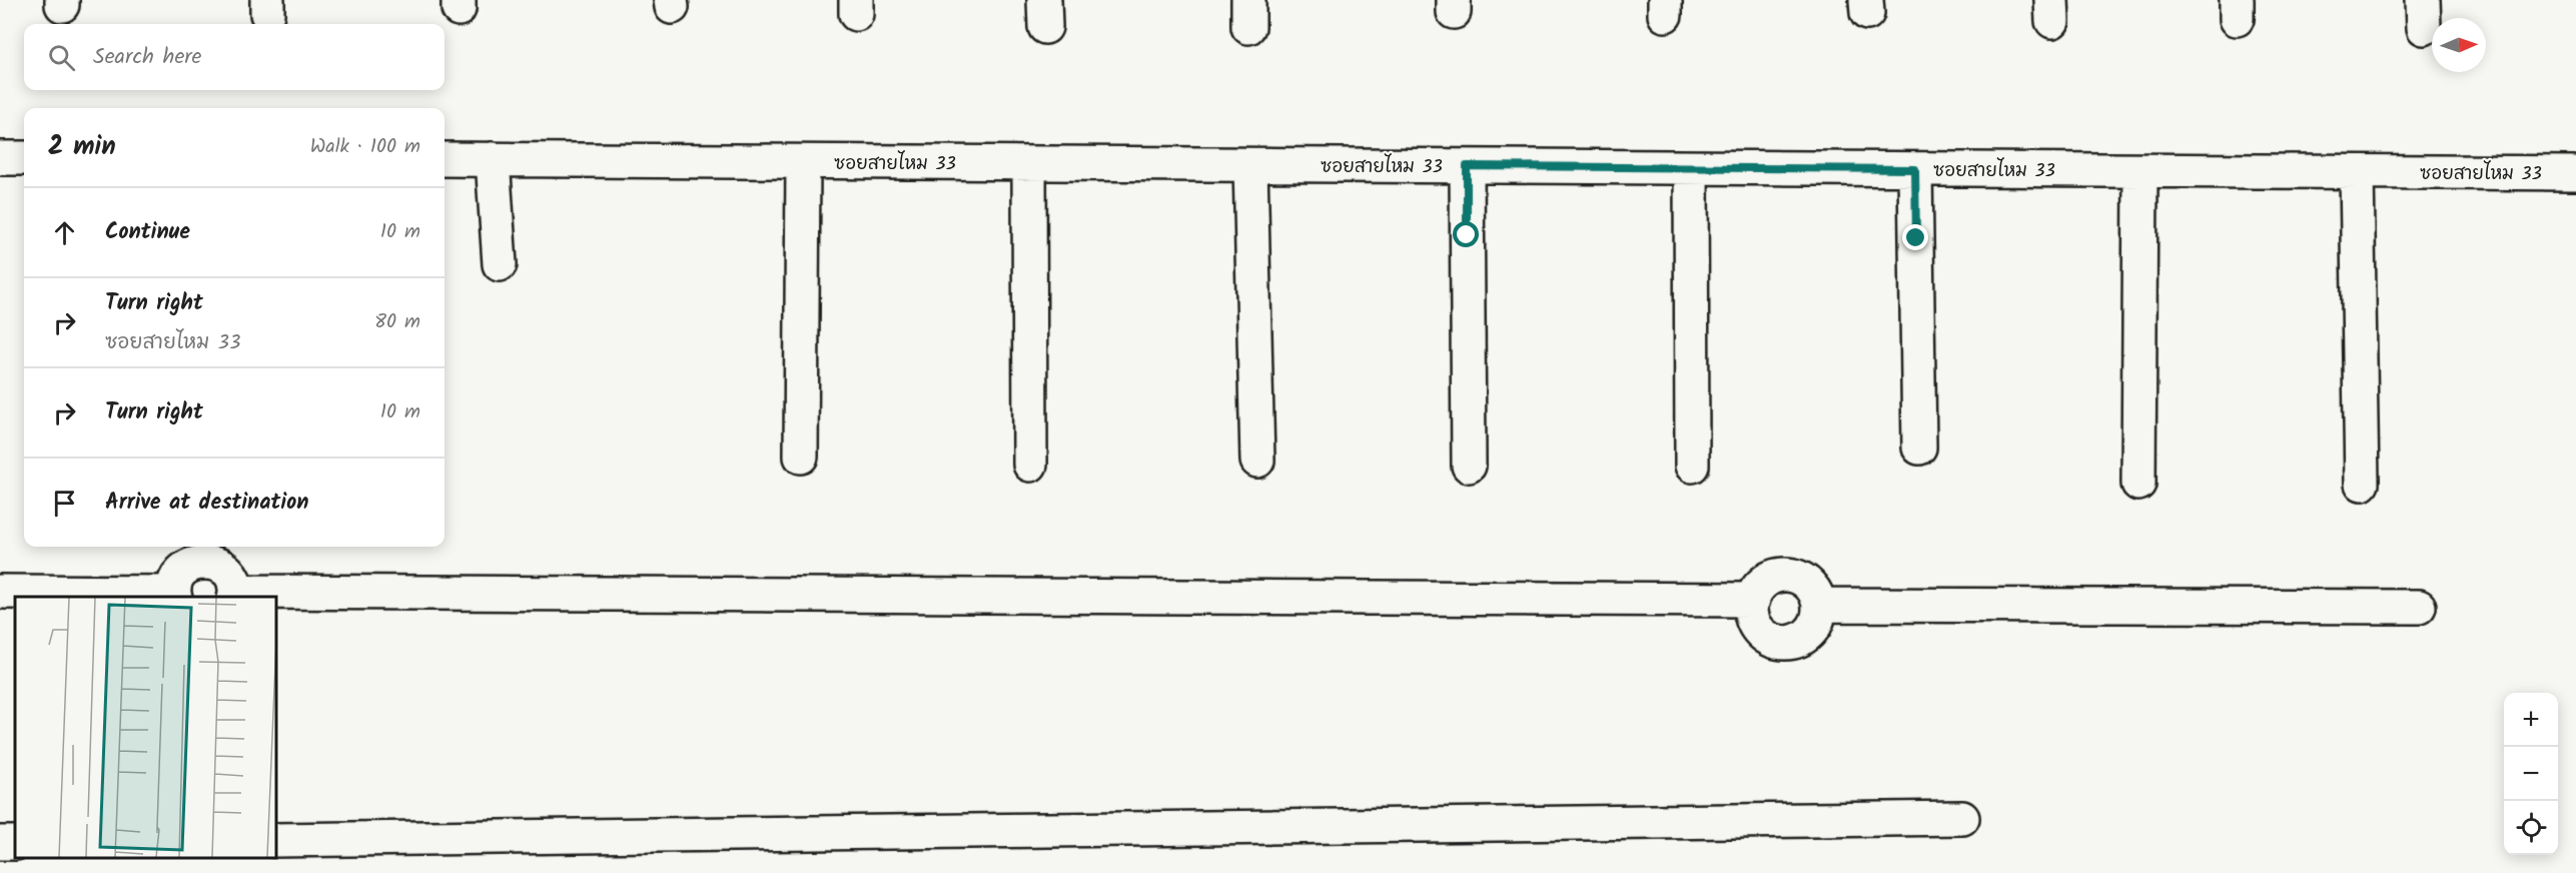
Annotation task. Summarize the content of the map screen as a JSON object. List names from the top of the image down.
{
  "streets": {
    "street": ["ซอยสายไหม 33"]
  },
  "north": "right",
  "page": {
    "search": "Search here",
    "heading": ["2 min", "Walk · 100 m"],
    "list": [
      ["Continue", "10 m"],
      ["Turn right", "ซอยสายไหม 33", "80 m"],
      ["Turn right", "10 m"],
      "Arrive at destination"
    ],
    "map_buttons": ["+", "−"]
  }
}
